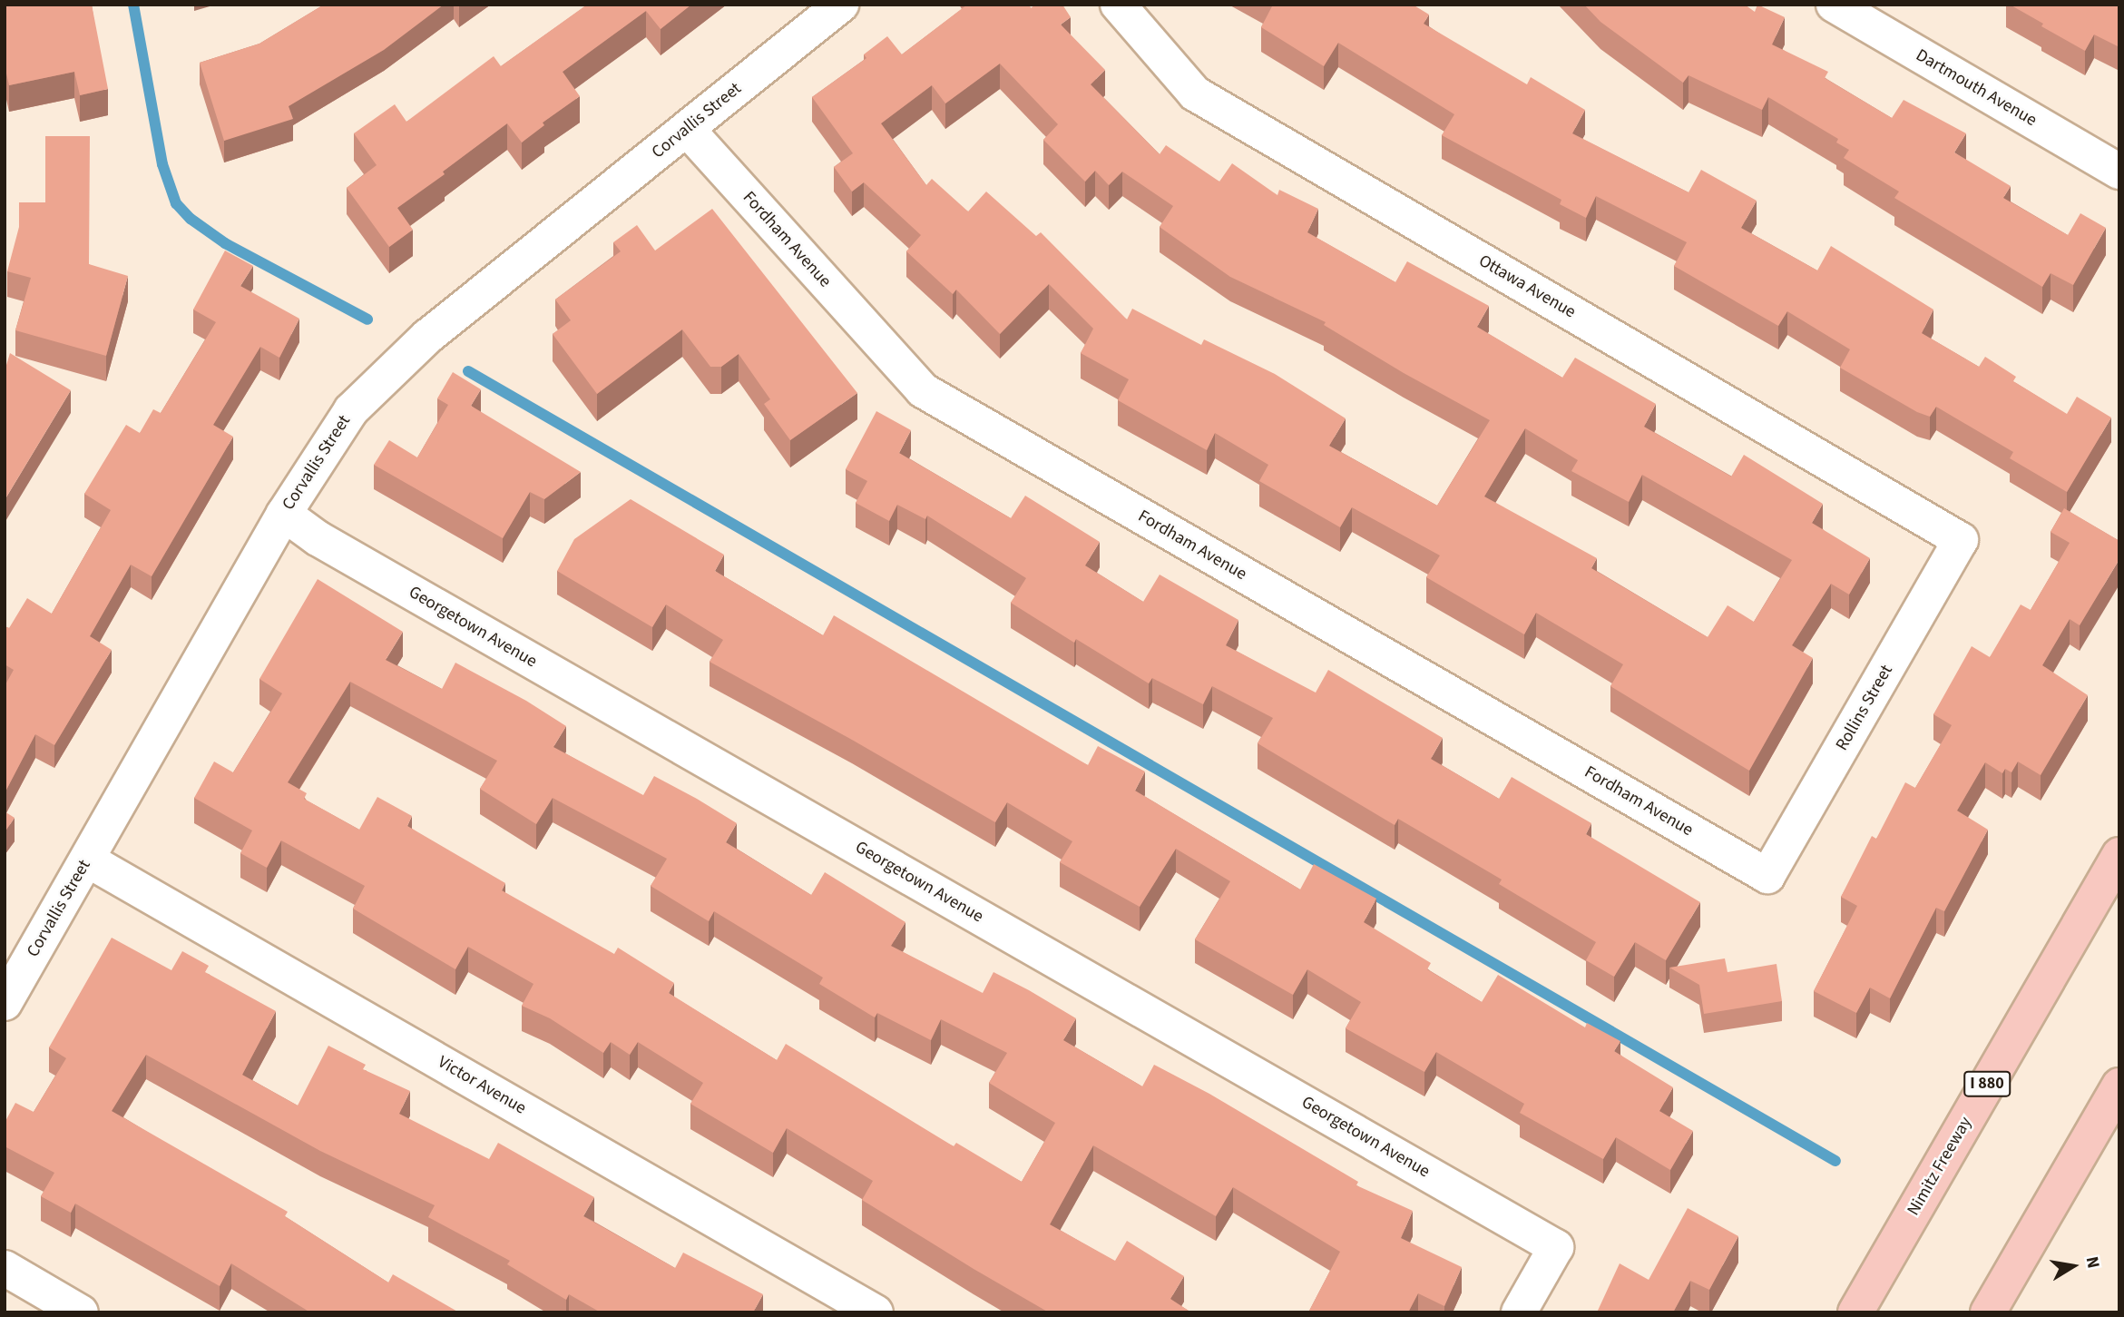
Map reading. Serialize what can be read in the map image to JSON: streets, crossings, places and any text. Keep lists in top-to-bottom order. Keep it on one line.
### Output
{"streets":{"highway":["I 880","Nimitz Freeway"],"street":["Dartmouth Avenue","Corvallis Street","Fordham Avenue","Ottawa Avenue","Georgetown Avenue","Rollins Street","Victor Avenue"]},"crossings":[["Corvallis Street","Fordham Avenue"],["Corvallis Street","Georgetown Avenue"],["Corvallis Street","Victor Avenue"],["Fordham Avenue","Rollins Street"],["Ottawa Avenue","Rollins Street"]],"north":"right"}
